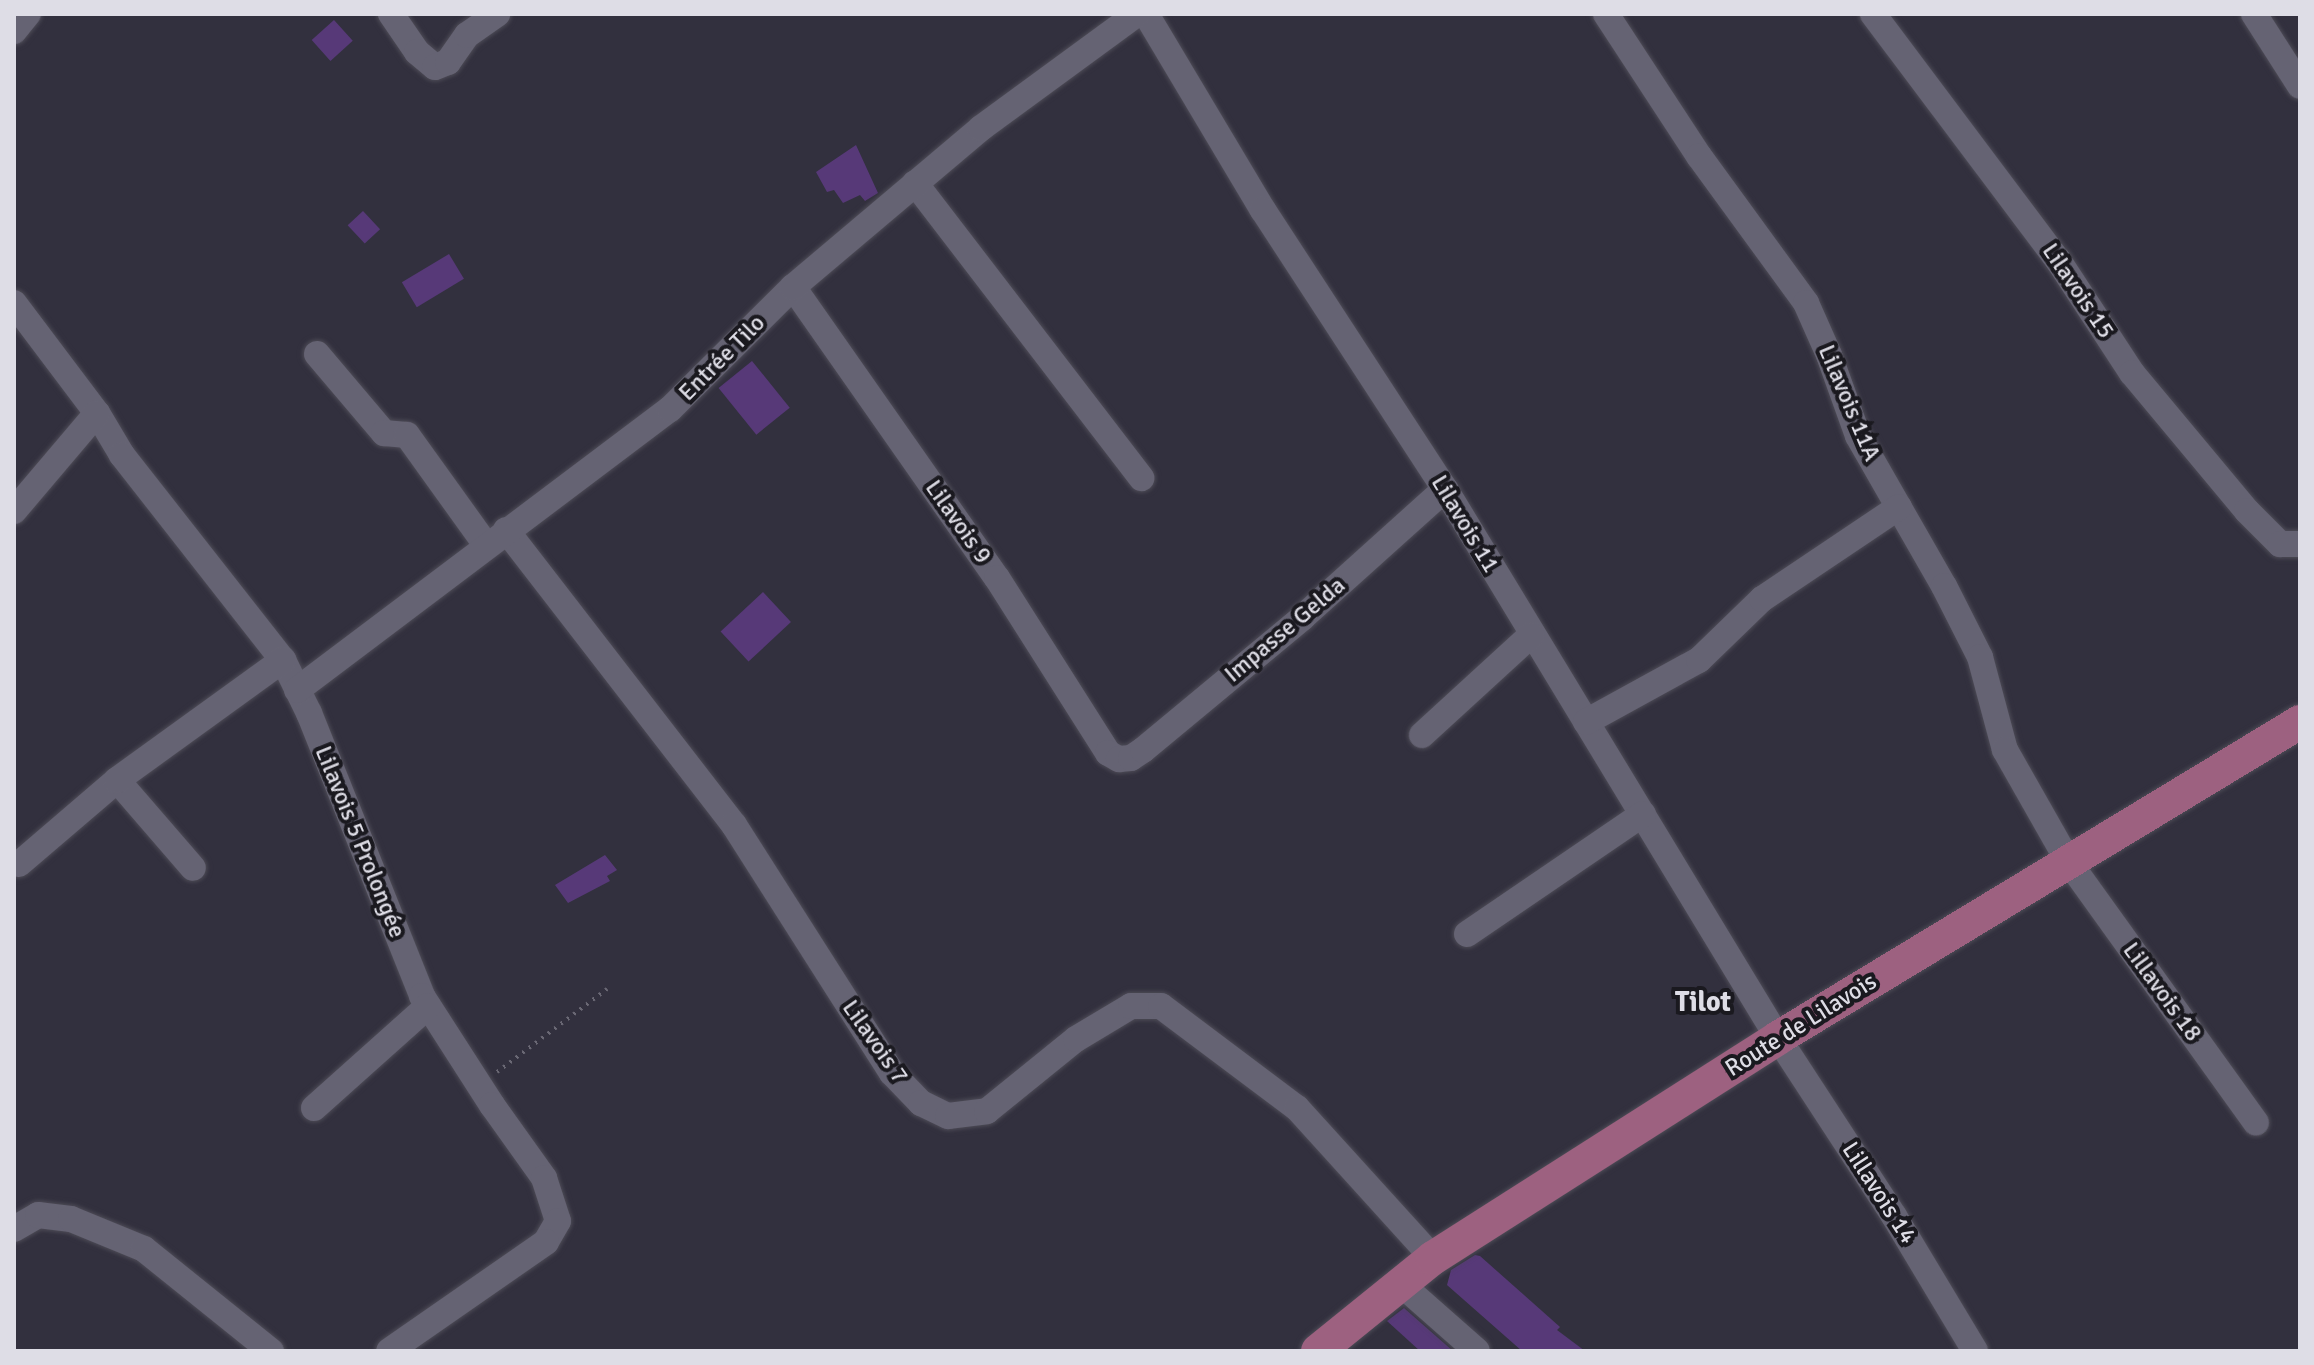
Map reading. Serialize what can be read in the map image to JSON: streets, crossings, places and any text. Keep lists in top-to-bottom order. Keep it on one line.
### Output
{"streets":{"main road":["Route de Lilavois"],"street":["Lilavois 15","Entrée Tilo","Lilavois 11A","Lilavois 9","Lilavois 11","Impasse Gelda","Lilavois 5 Prolongée","Lillavois 18","Lilavois 7","Lillavois 14"]},"crossings":[["Entrée Tilo","Lilavois 9"],["Entrée Tilo","Lilavois 5 Prolongée"],["Entrée Tilo","Lilavois 7"],["Lilavois 11A","Lillavois 18"],["Lilavois 11A","Route de Lilavois"],["Lilavois 9","Impasse Gelda"],["Lilavois 11","Impasse Gelda"],["Lilavois 11","Route de Lilavois"],["Lilavois 11","Lillavois 14"],["Lillavois 18","Route de Lilavois"],["Route de Lilavois","Lilavois 7"],["Route de Lilavois","Lillavois 14"]],"districts":["Tilot"]}
